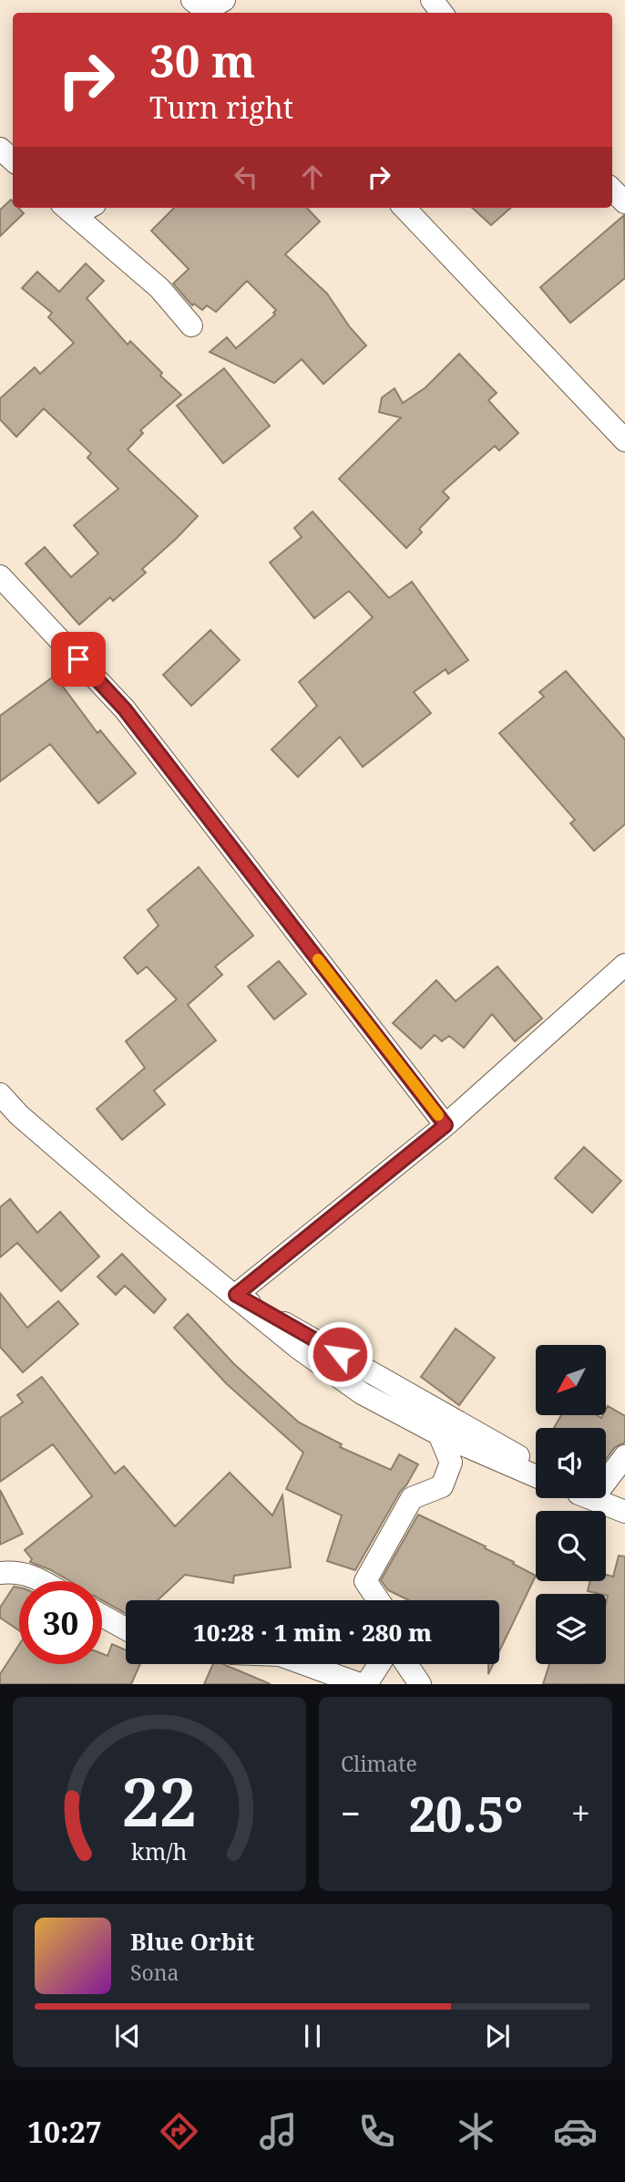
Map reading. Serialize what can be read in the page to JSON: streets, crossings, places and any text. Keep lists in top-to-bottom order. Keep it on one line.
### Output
{"north":"bottom left","page":{"turn":["30 m","Turn right"],"limit":"30","trip":"10:28 · 1 min · 280 m","tile":"Climate","heat":["−","20.5°","+"],"song":["Blue Orbit","Sona"],"tabs":"10:27","gauge":["22","km/h"]}}
